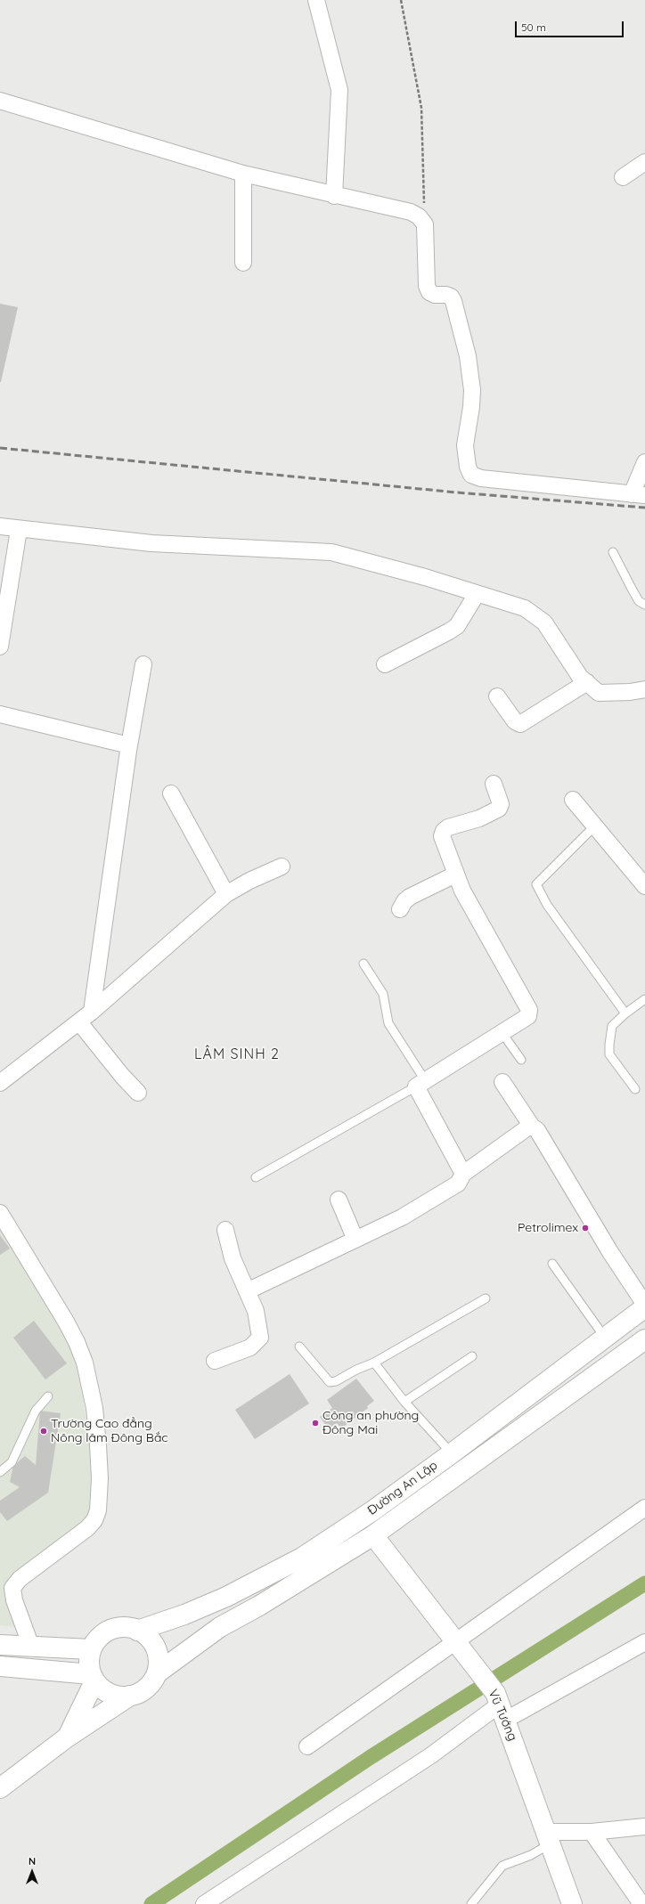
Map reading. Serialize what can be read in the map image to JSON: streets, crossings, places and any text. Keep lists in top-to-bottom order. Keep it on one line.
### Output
{"streets":{"main road":["Đường An Lập","Vũ Tướng"]},"crossings":[["Đường An Lập","Vũ Tướng"]],"districts":["LÂM SINH 2"],"places":["Petrolimex","Công an phường Đông Mai","Trường Cao đẳng Nông lâm Đông Bắc"],"scale_bar":"50 m","north":"top"}
